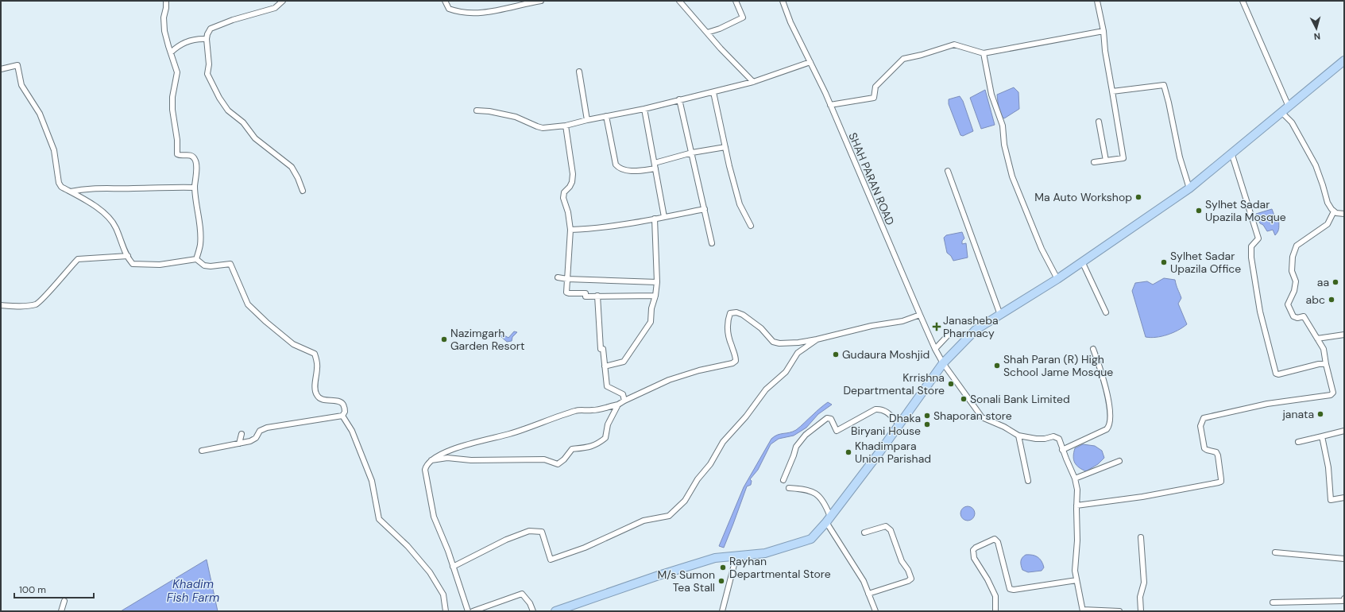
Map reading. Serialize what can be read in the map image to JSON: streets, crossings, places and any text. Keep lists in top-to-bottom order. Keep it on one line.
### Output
{"streets":{"street":["SHAH PARAN ROAD"]},"water":["Khadim Fish Farm"],"places":{"other":["Ma Auto Workshop","Sylhet Sadar Upazila Mosque","Sylhet Sadar Upazila Office","aa","abc","Nazimgarh Garden Resort","Gudaura Moshjid","Shah Paran (R) High School Jame Mosque","Krrishna Departmental Store","Sonali Bank Limited","janata","Shaporan store","Dhaka Biryani House","Khadimpara Union Parishad","Rayhan Departmental Store","M/s Sumon Tea Stall"],"health":["Janasheba Pharmacy"]},"scale_bar":"100 m","north":"bottom"}
